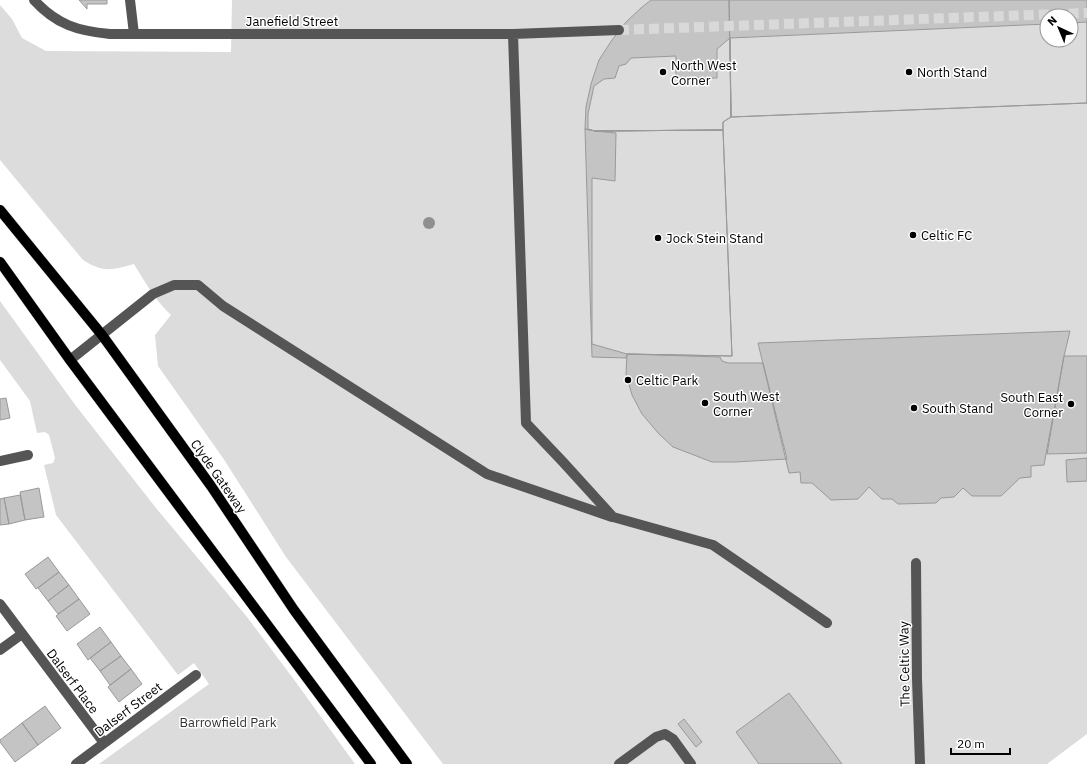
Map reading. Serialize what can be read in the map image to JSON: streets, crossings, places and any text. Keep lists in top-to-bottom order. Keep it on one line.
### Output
{"streets":{"main road":["Clyde Gateway"],"street":["Janefield Street","The Celtic Way","Dalserf Place","Dalserf Street"]},"crossings":[["Dalserf Place","Dalserf Street"]],"parks":["Barrowfield Park"],"places":["North West Corner","North Stand","Celtic FC","Jock Stein Stand","Celtic Park","South West Corner","South East Corner","South Stand"],"scale_bar":"20 m","north":"top left"}
